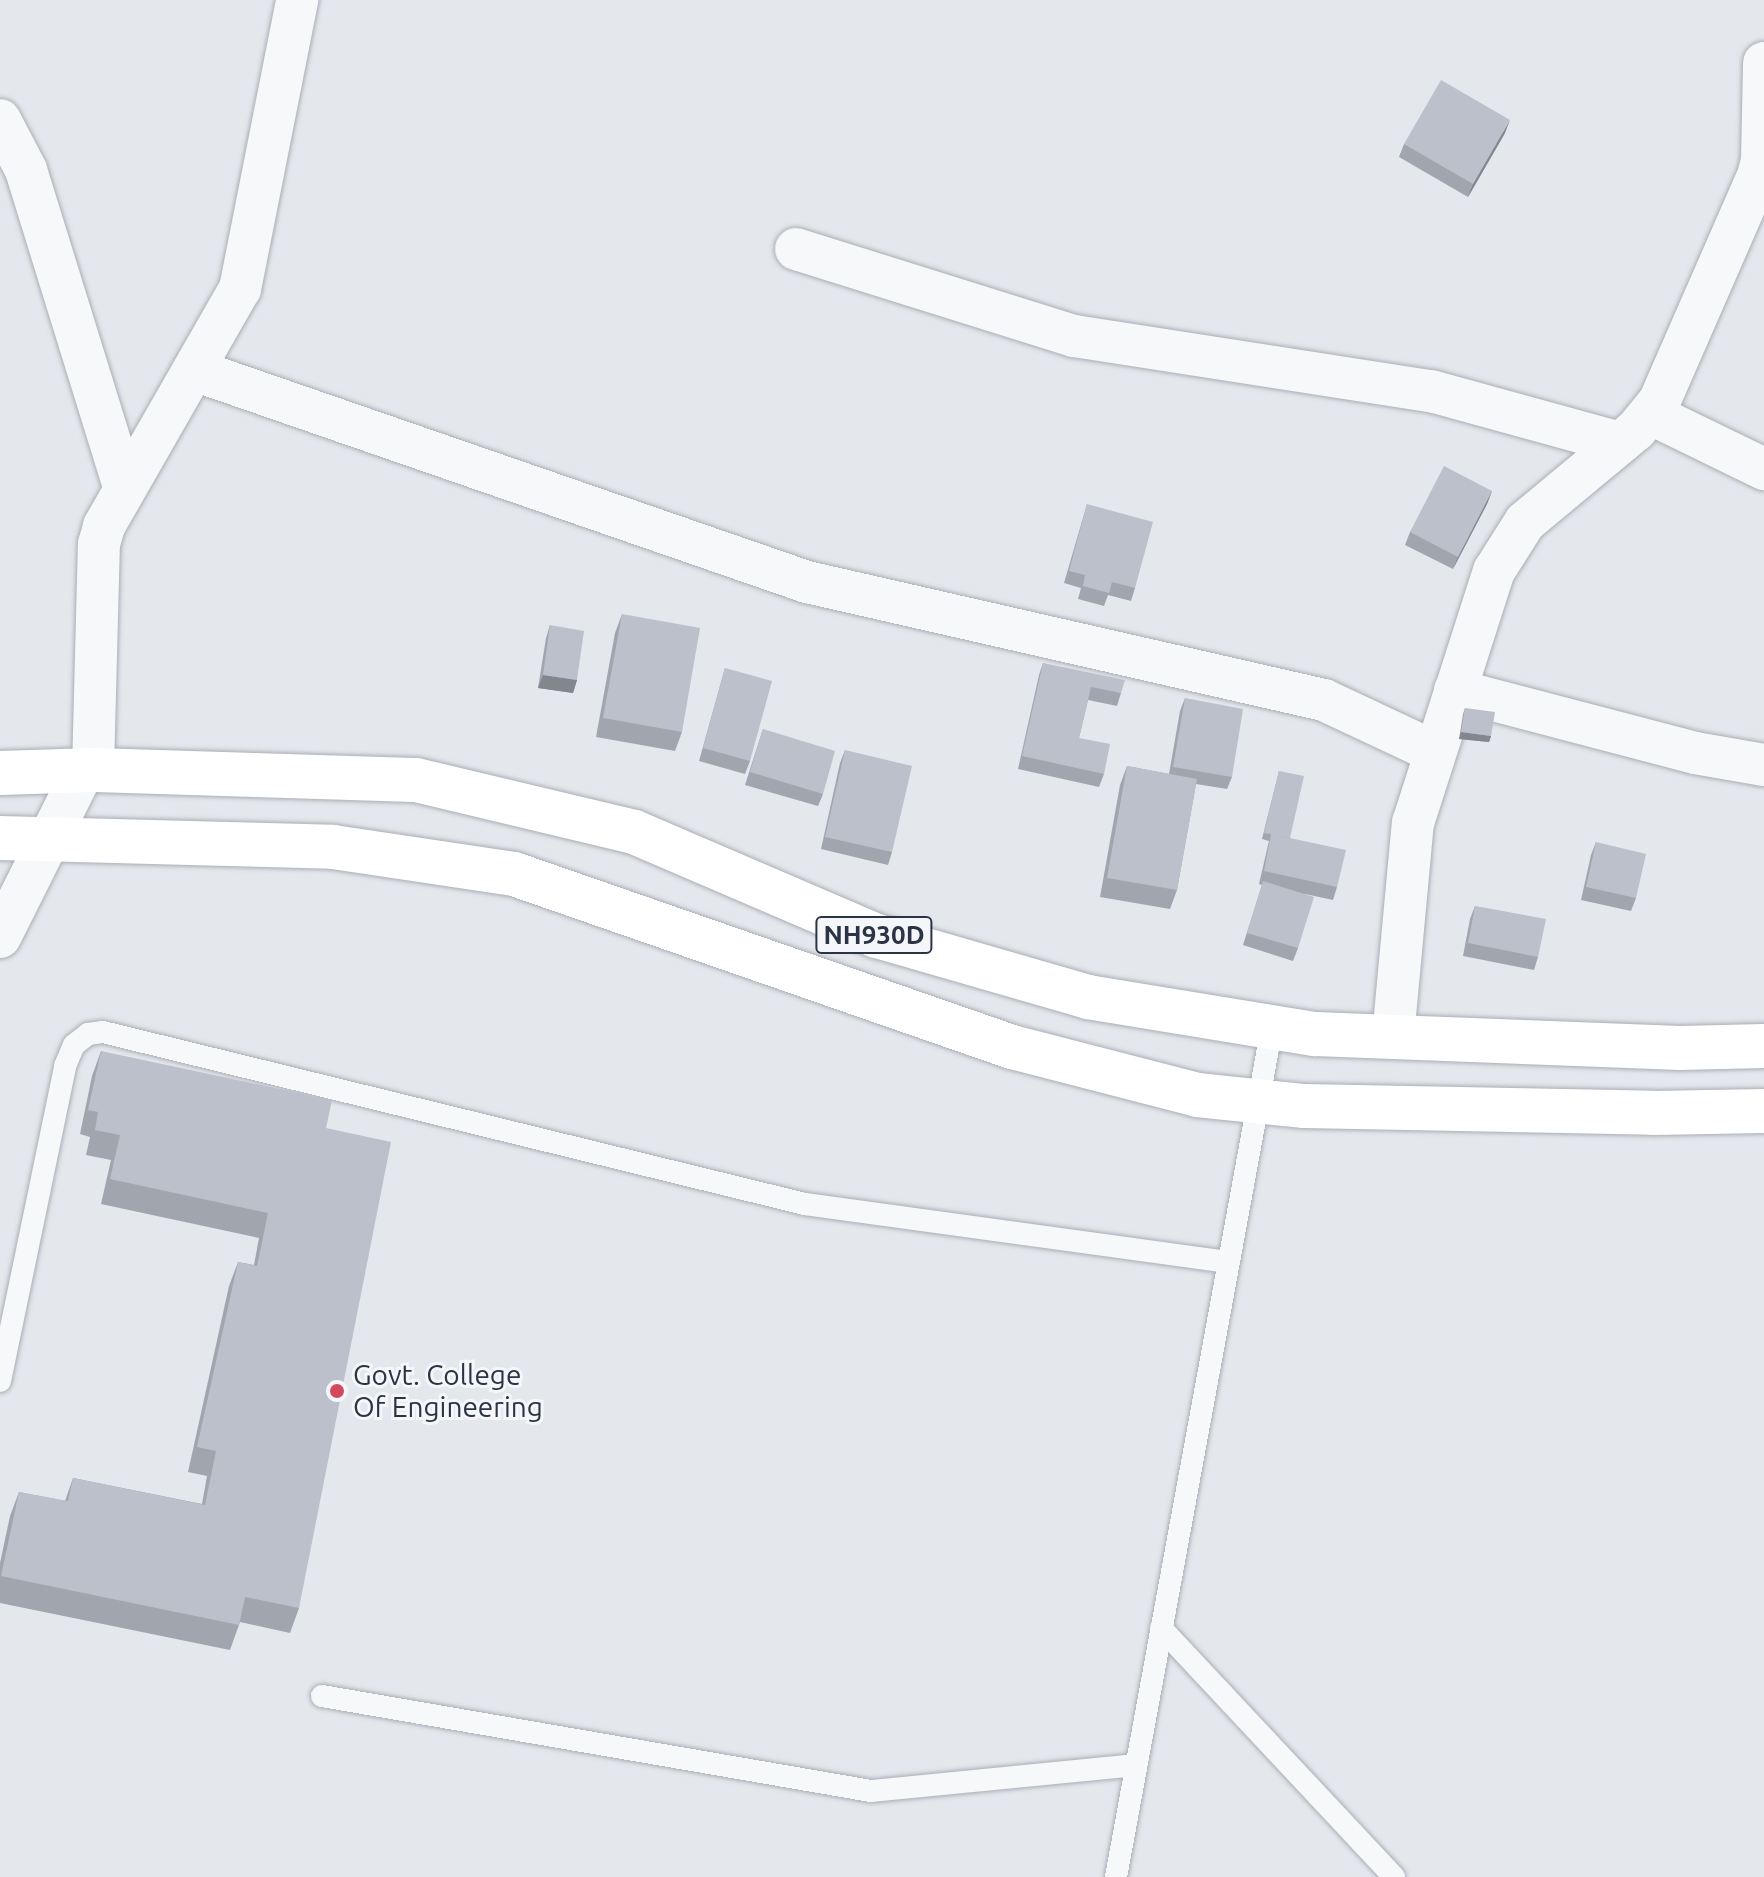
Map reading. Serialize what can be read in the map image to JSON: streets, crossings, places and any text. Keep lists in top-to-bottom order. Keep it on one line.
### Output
{"streets":{"highway":["NH930D"]},"places":["Govt. College Of Engineering"]}
